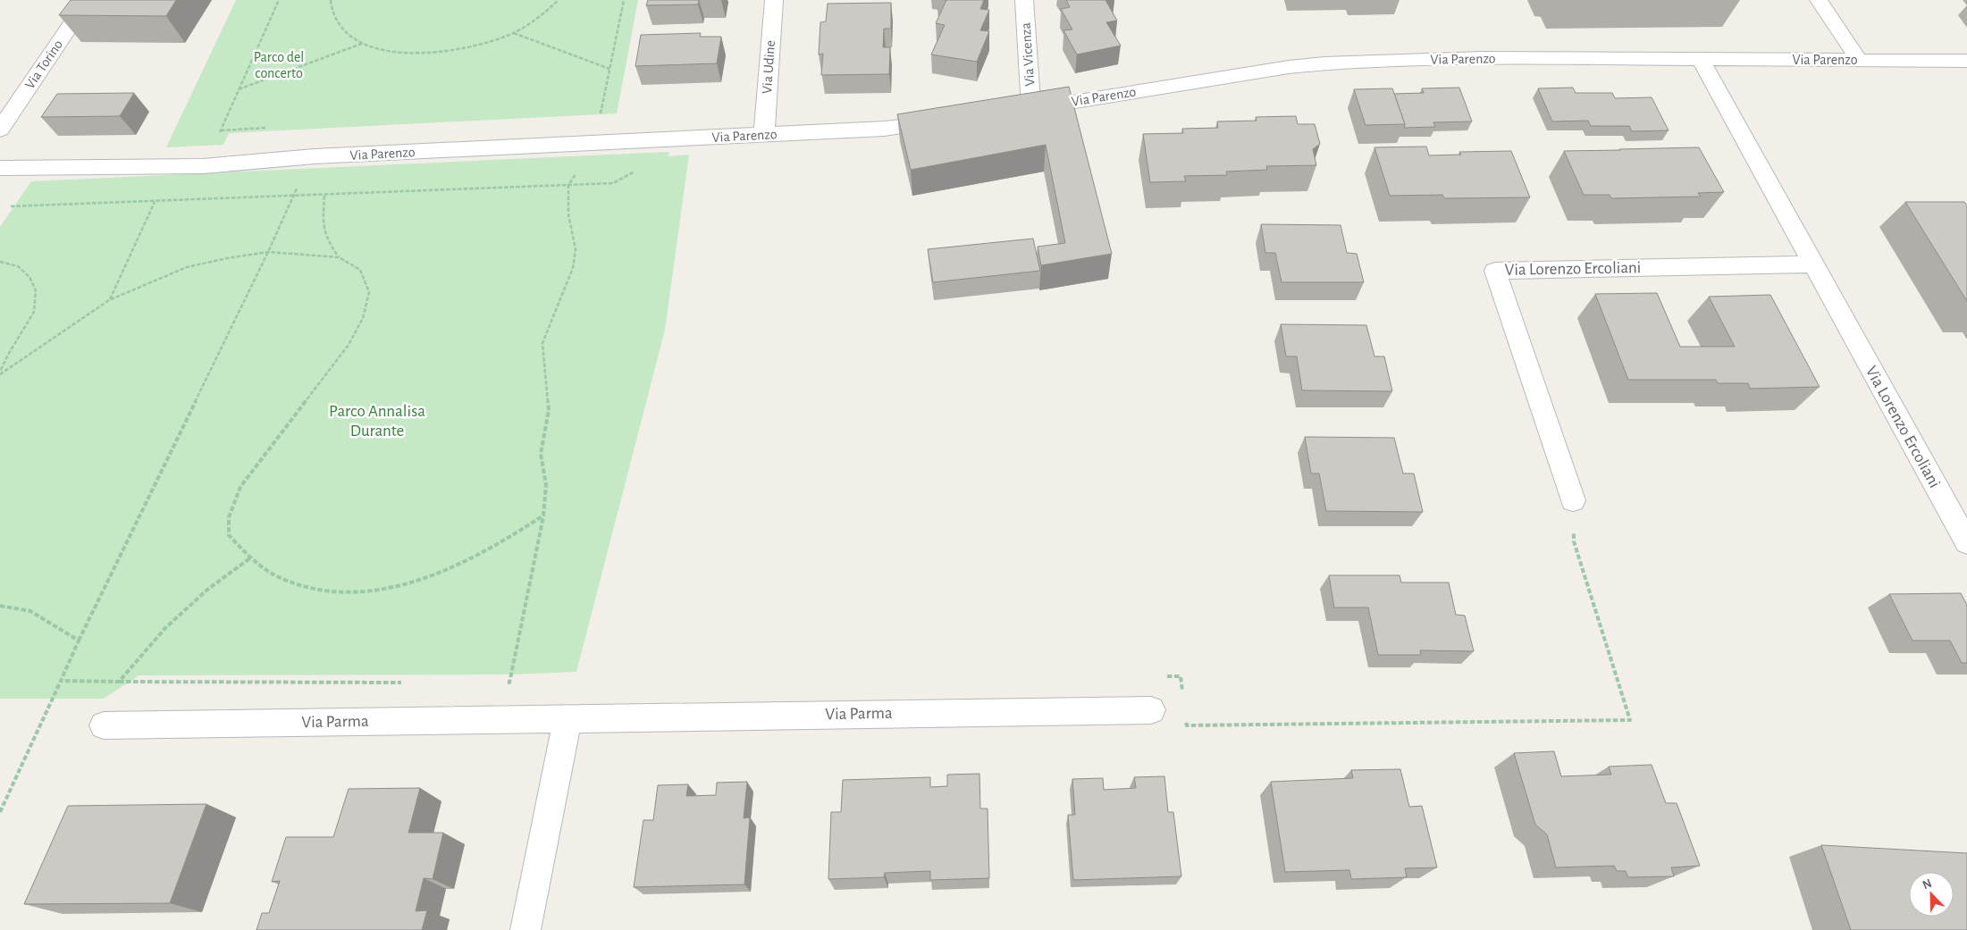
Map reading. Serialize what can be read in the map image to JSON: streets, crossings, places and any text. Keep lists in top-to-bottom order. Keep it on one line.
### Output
{"streets":{"street":["Via Vicenza","Via Parenzo","Via Torino","Via Udine","Via Lorenzo Ercoliani","Via Parma"]},"crossings":[["Via Vicenza","Via Parenzo"],["Via Parenzo","Via Udine"],["Via Parenzo","Via Lorenzo Ercoliani"]],"parks":["Parco del concerto","Parco Annalisa Durante"],"north":"top left"}
